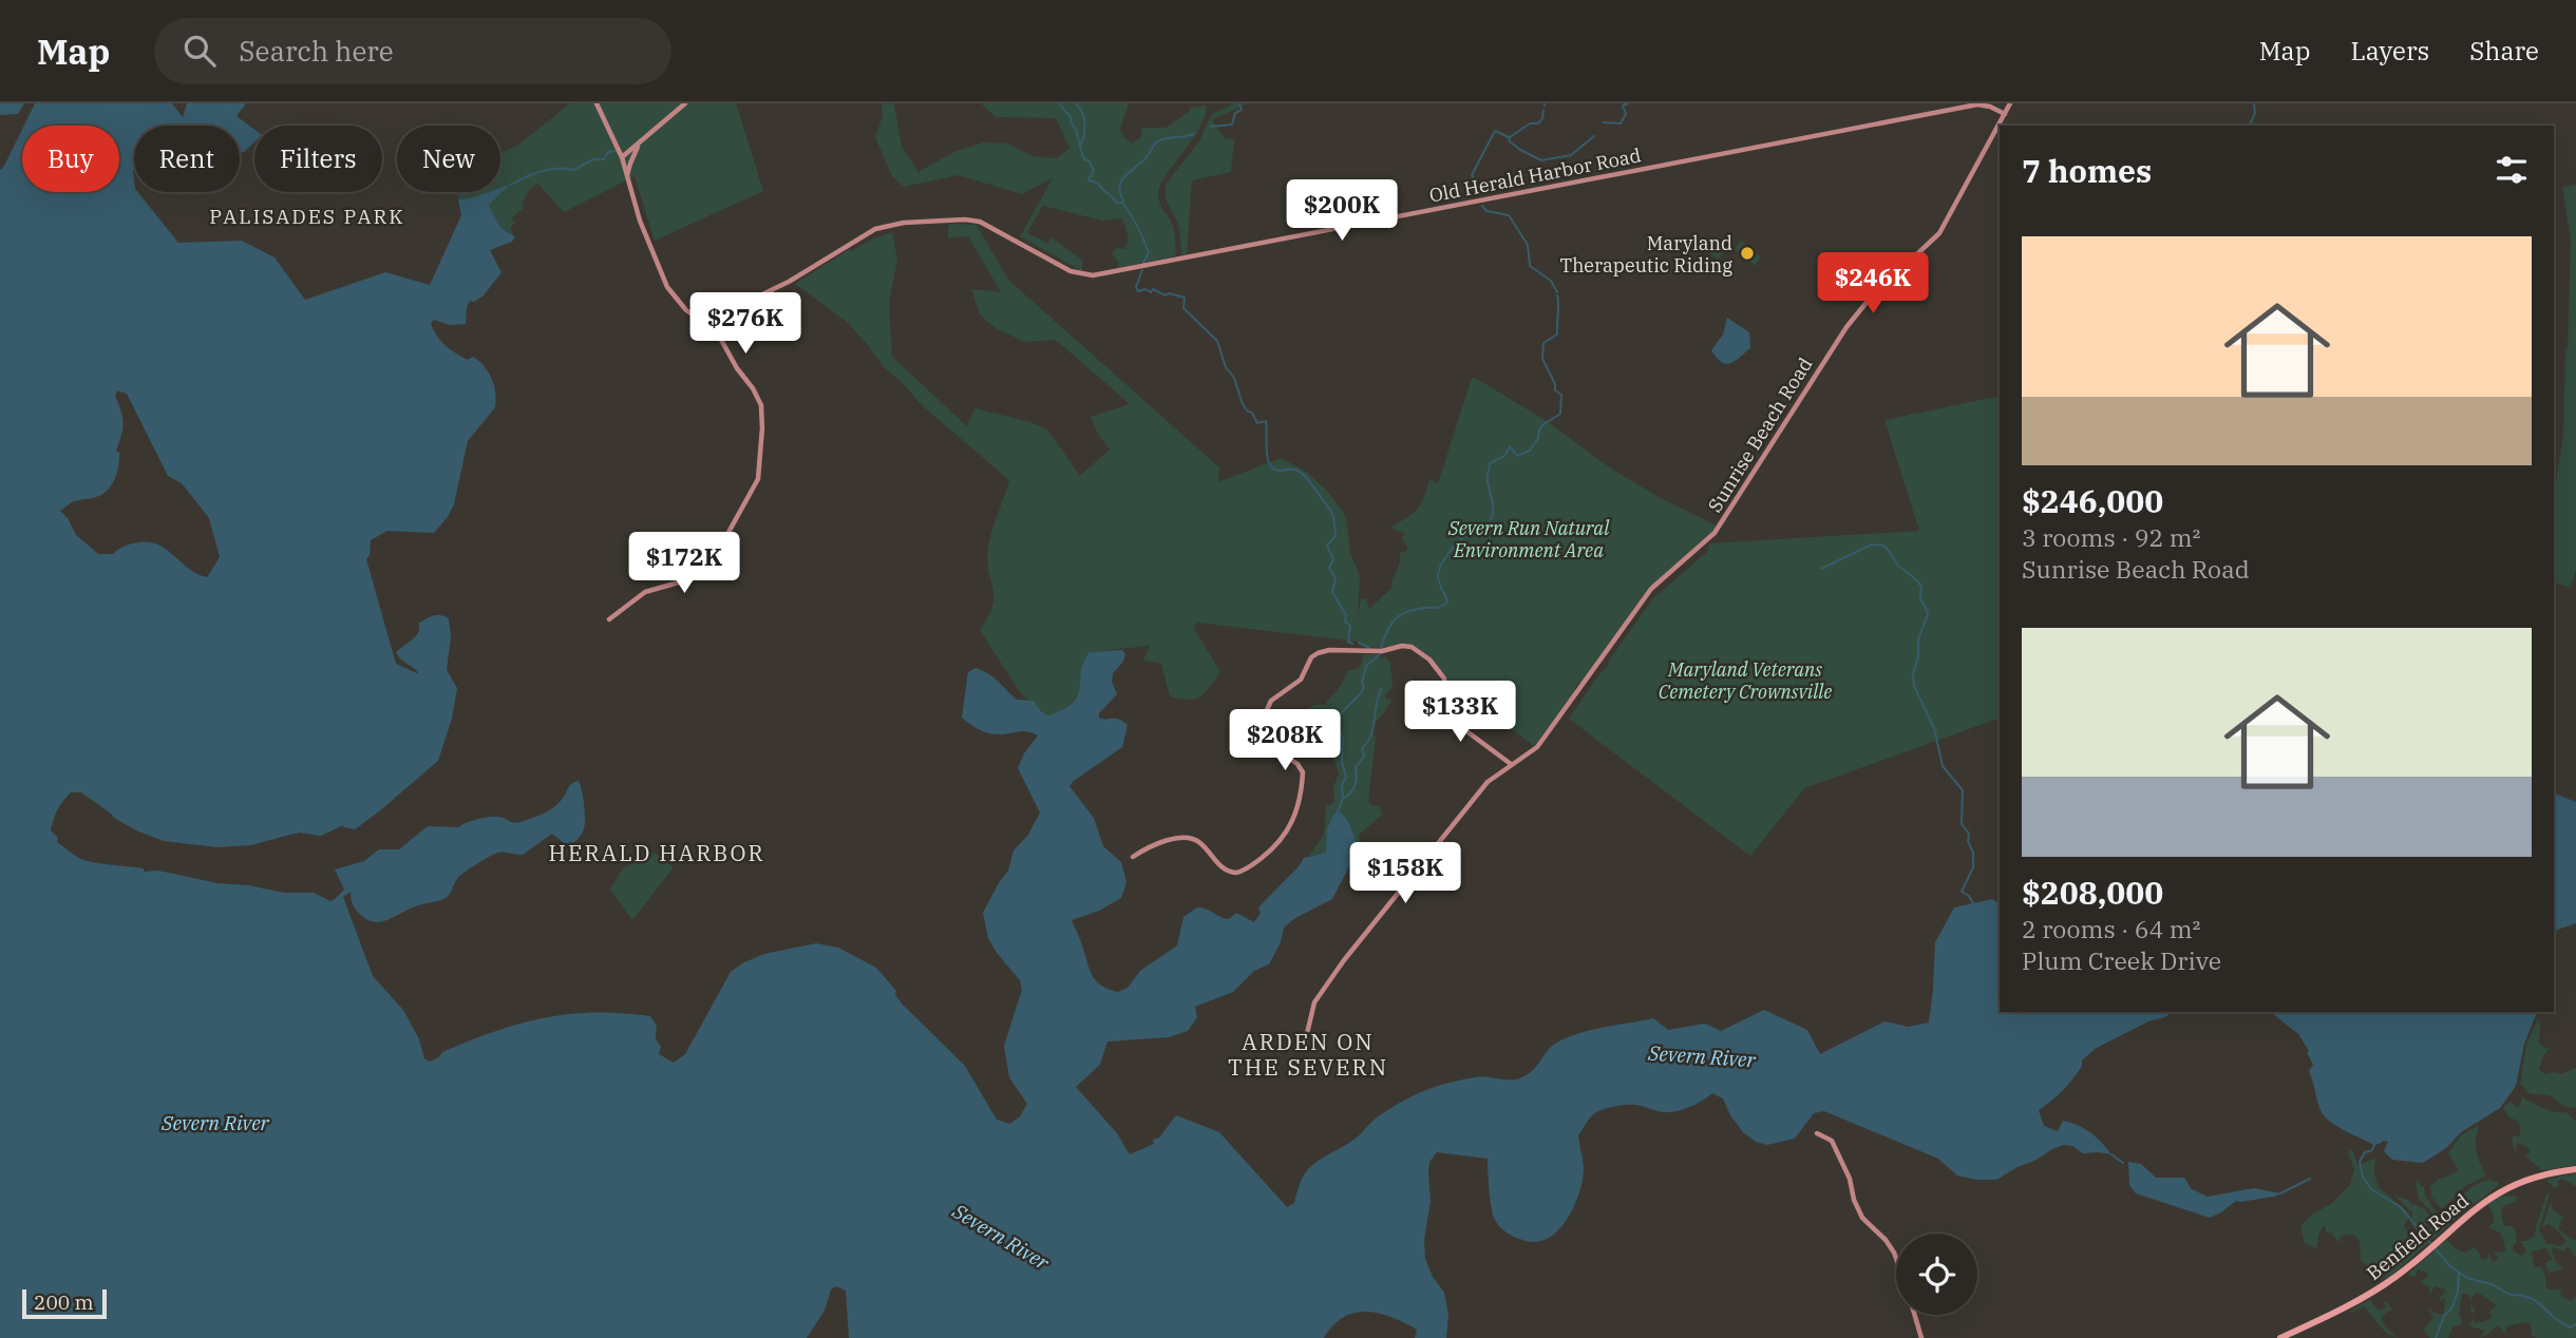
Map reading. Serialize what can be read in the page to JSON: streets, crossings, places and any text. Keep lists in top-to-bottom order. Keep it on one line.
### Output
{"streets":{"main road":["Benfield Road"],"street":["Old Herald Harbor Road","Sunrise Beach Road"]},"crossings":[["Old Herald Harbor Road","Sunrise Beach Road"]],"districts":["PALISADES PARK","HERALD HARBOR","ARDEN ON THE SEVERN"],"water":["Severn River"],"parks":["Severn Run Natural Environment Area","Maryland Veterans Cemetery Crownsville"],"places":["Maryland Therapeutic Riding"],"scale_bar":"200 m","page":{"header":"Map","search":"Search here","nav":["Map","Layers","Share"],"chip":["Buy","Rent","Filters","New"],"heading":"7 homes","price":["$200K","$246K","$276K","$172K","$133K","$208K","$158K"],"list":[{"name":"$246,000","note":"3 rooms · 92 m² · Sunrise Beach Road"},{"name":"$208,000","note":"2 rooms · 64 m² · Plum Creek Drive"}],"scale":"200 m"}}
